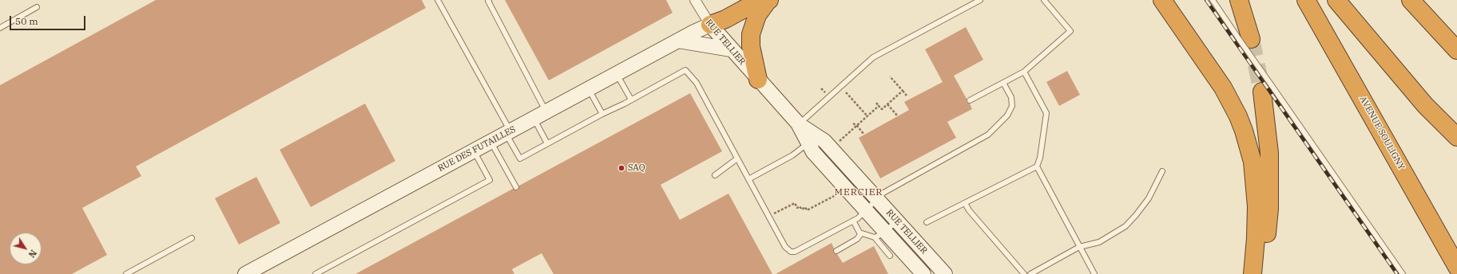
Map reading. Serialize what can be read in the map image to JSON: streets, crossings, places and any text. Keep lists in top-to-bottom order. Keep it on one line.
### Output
{"streets":{"highway":["AVENUE SOULIGNY"],"street":["RUE TELLIER","RUE DES FUTAILLES"]},"crossings":[["RUE TELLIER","RUE DES FUTAILLES"]],"districts":["MERCIER"],"places":["SAQ"],"scale_bar":"50 m","north":"bottom right"}
